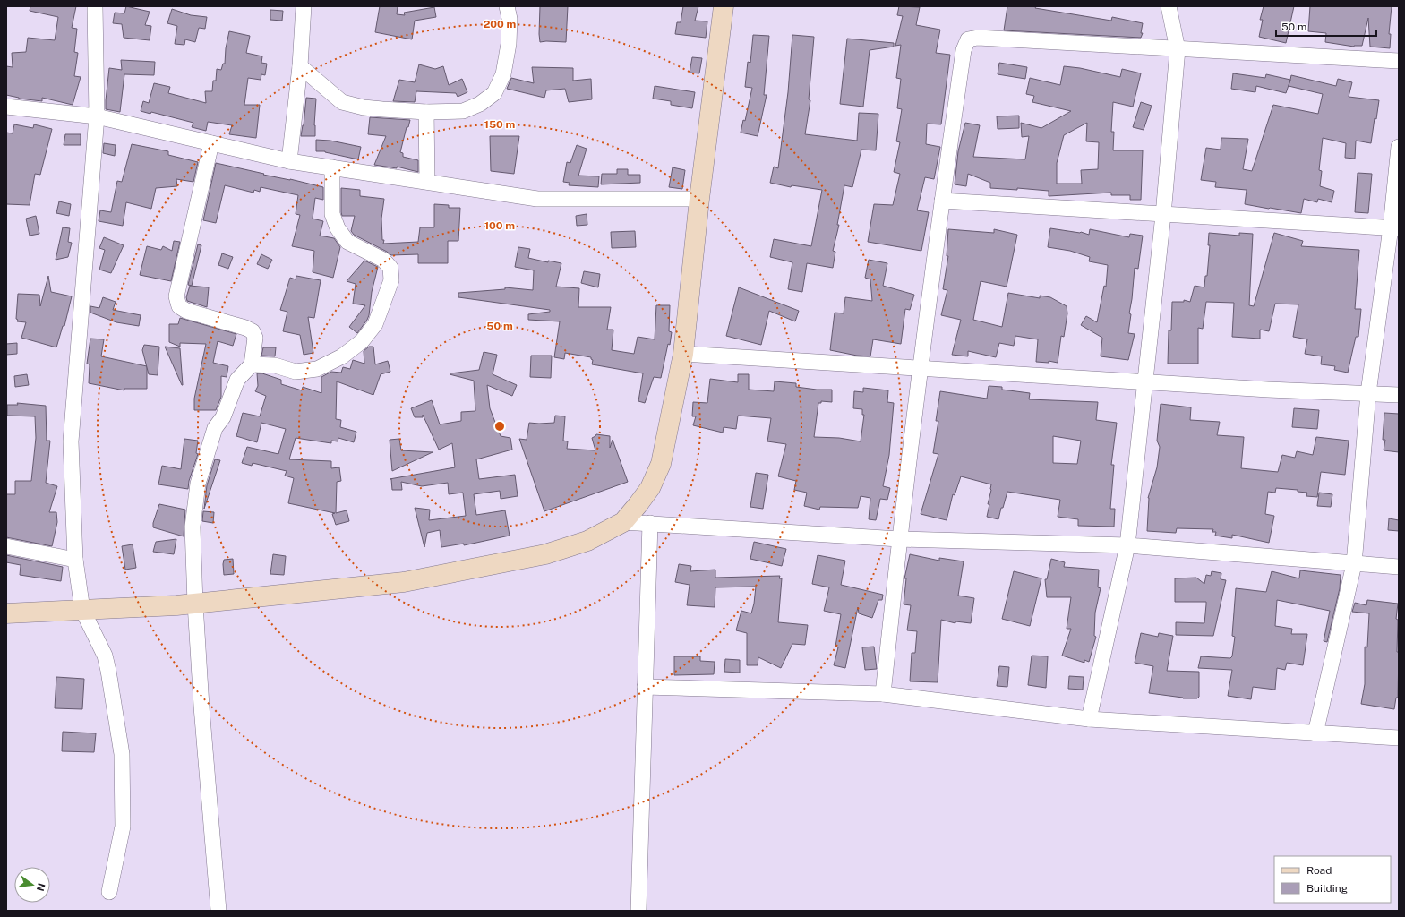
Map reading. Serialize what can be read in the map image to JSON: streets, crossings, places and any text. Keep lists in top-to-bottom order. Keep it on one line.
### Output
{"legend":["Road","Building"],"scale_bar":"50 m","north":"right","rings":["200 m","150 m","100 m","50 m"]}
